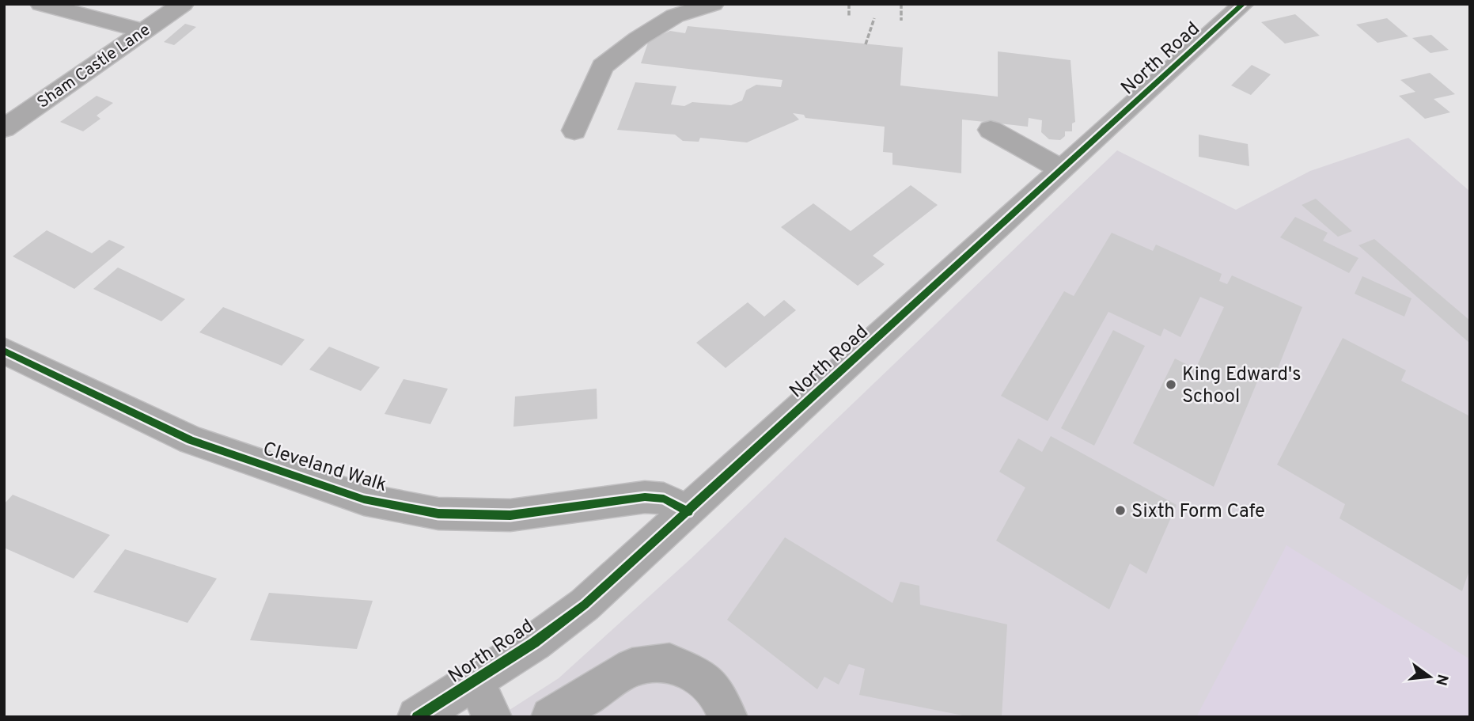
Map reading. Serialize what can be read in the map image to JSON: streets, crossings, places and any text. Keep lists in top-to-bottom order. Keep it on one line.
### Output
{"streets":{"street":["North Road","Sham Castle Lane","Cleveland Walk"]},"crossings":[["North Road","Cleveland Walk"]],"places":["King Edward's School","Sixth Form Cafe"],"north":"right"}
